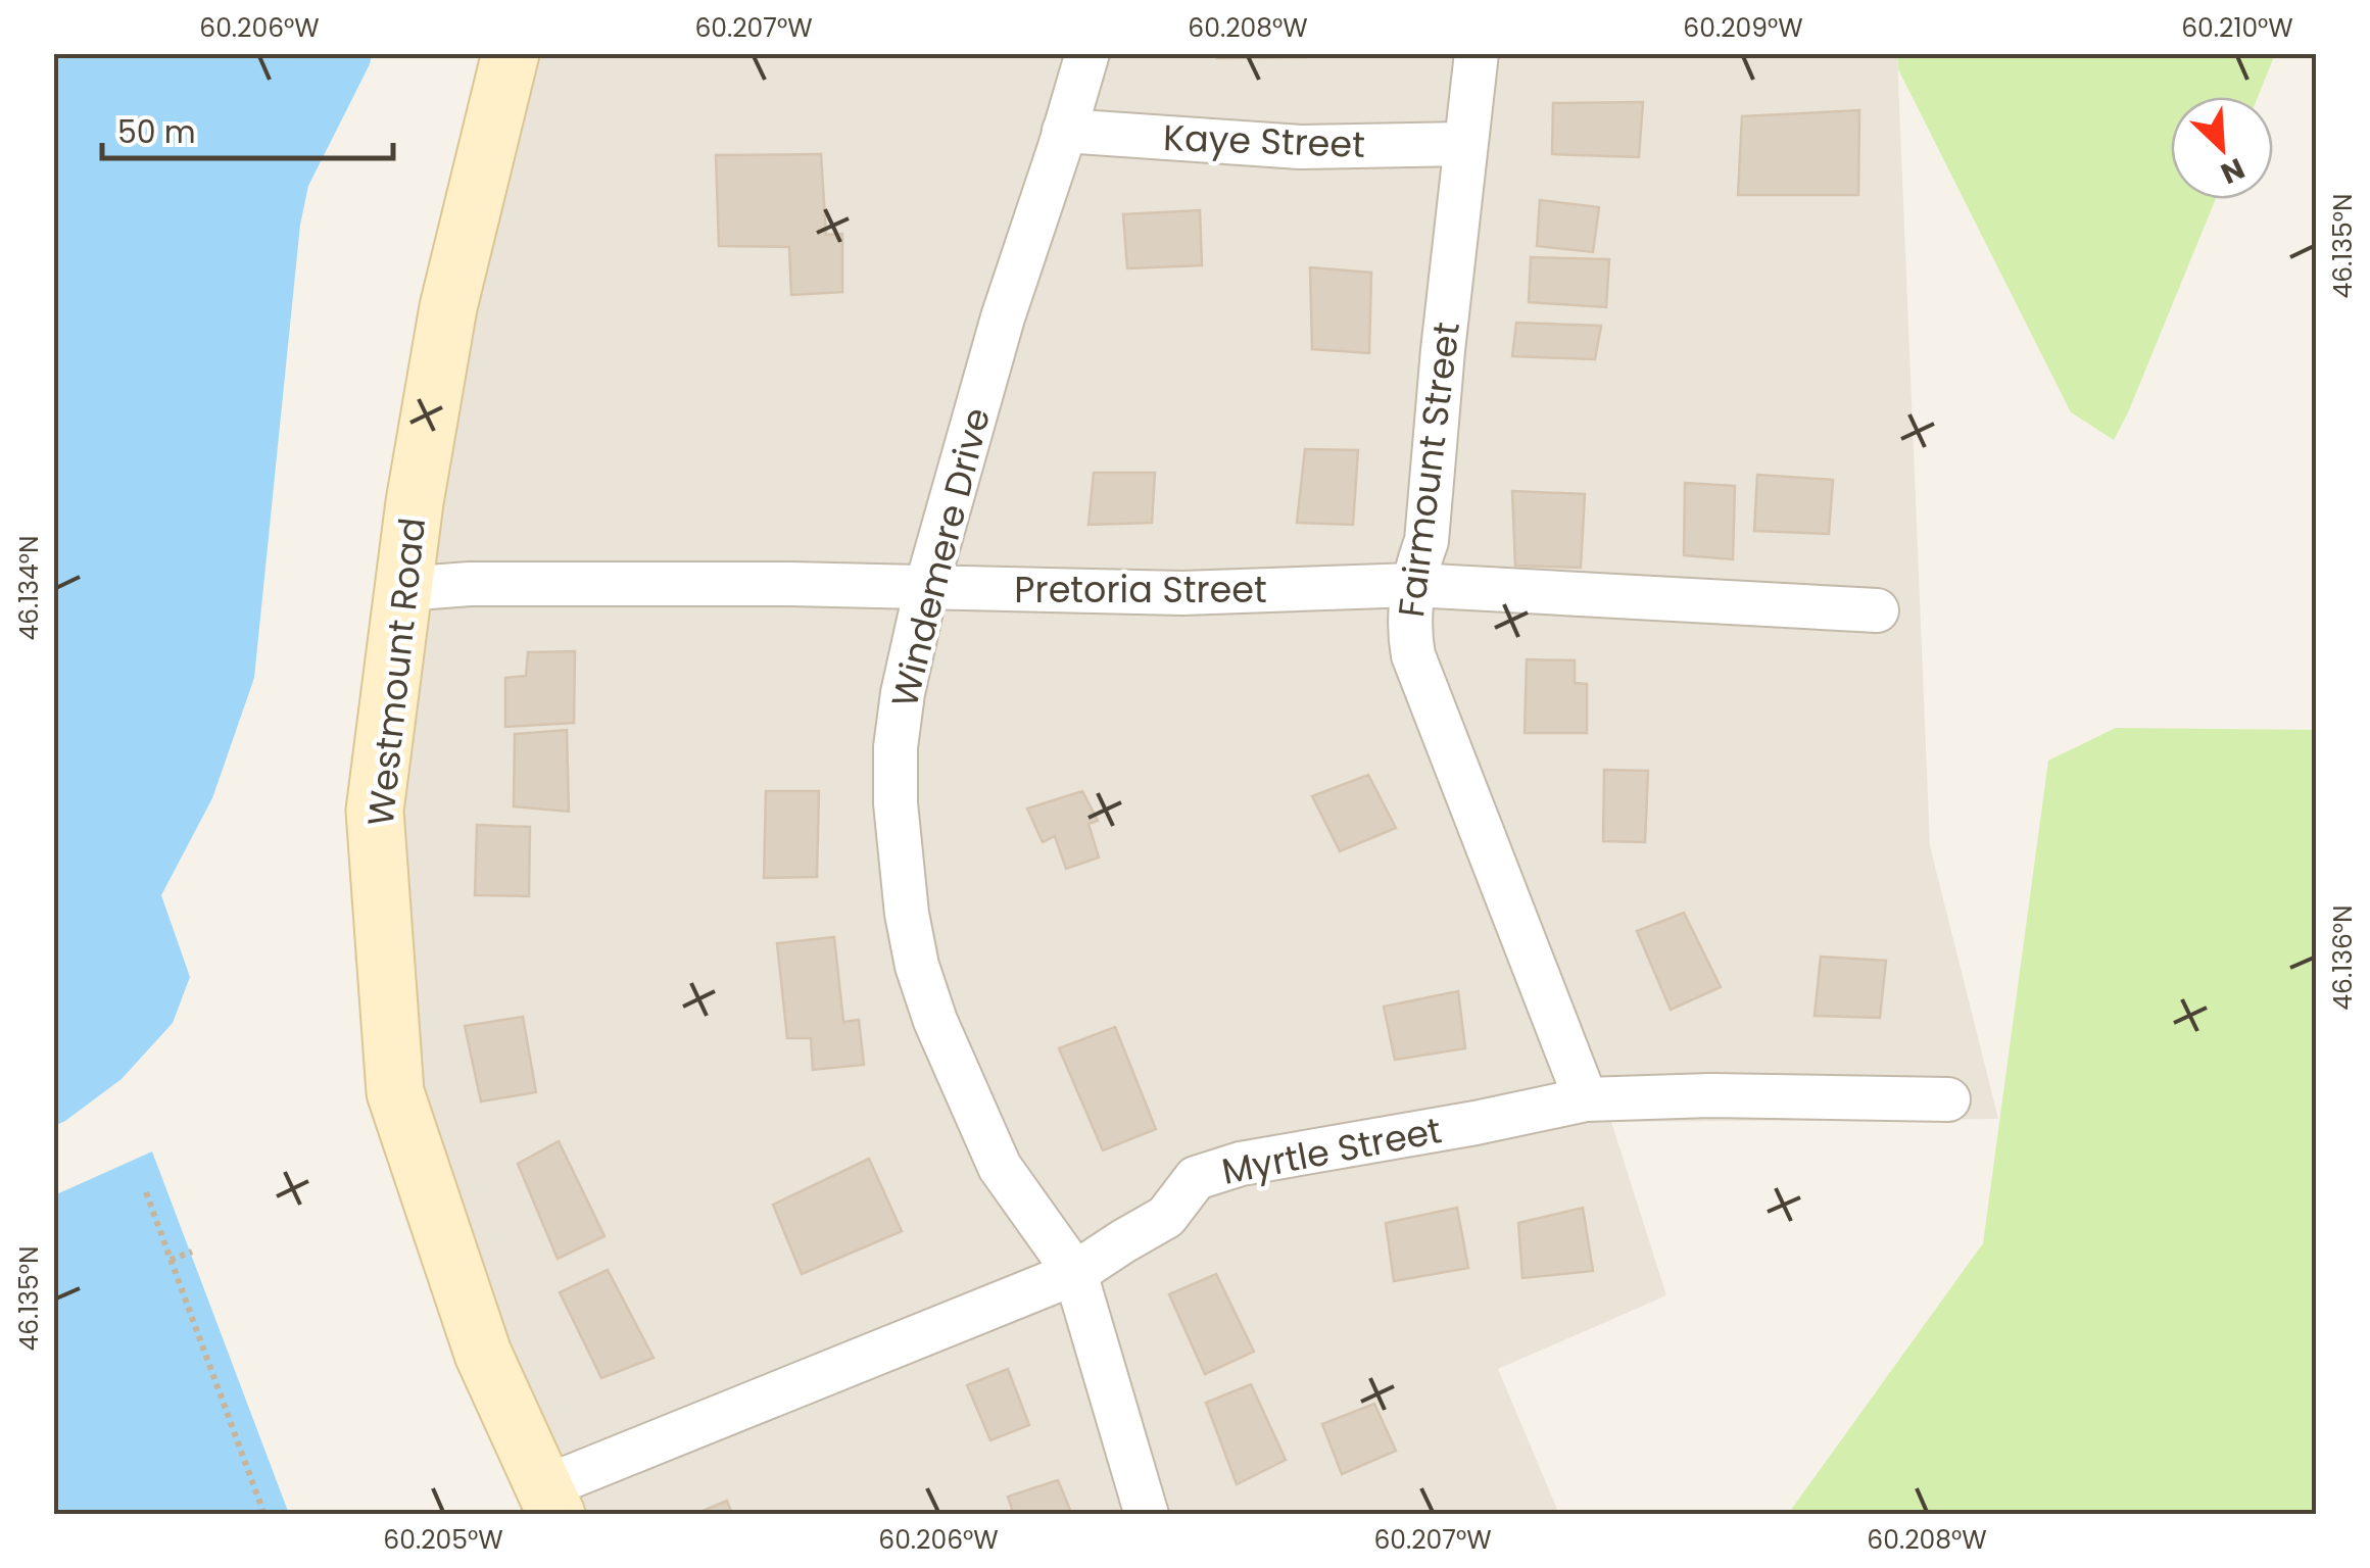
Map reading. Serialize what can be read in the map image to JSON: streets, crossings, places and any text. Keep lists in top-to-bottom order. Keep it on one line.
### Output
{"streets":{"main road":["Westmount Road"],"street":["Kaye Street","Fairmount Street","Windemere Drive","Pretoria Street","Myrtle Street"]},"crossings":[["Kaye Street","Fairmount Street"],["Kaye Street","Windemere Drive"],["Fairmount Street","Pretoria Street"],["Fairmount Street","Myrtle Street"],["Windemere Drive","Pretoria Street"],["Windemere Drive","Myrtle Street"],["Pretoria Street","Westmount Road"],["Westmount Road","Myrtle Street"]],"scale_bar":"50 m","north":"bottom right","coordinates":["60.206°W","60.207°W","60.208°W","60.209°W","60.210°W","46.135°N","46.134°N","46.136°N","60.205°W"]}
